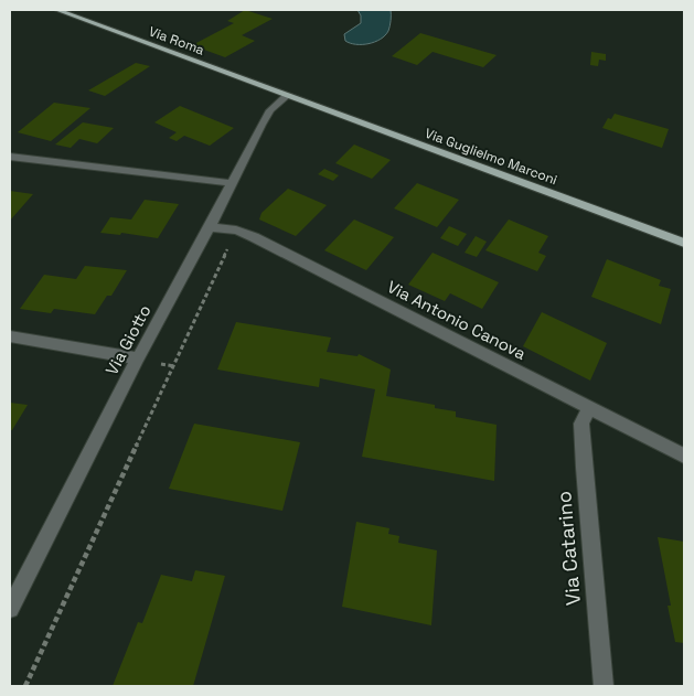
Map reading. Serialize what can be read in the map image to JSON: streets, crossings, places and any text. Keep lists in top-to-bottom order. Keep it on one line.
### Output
{"streets":{"main road":["Via Roma","Via Guglielmo Marconi"],"street":["Via Antonio Canova","Via Giotto","Via Catarino"]},"crossings":[["Via Roma","Via Guglielmo Marconi"],["Via Roma","Via Giotto"],["Via Guglielmo Marconi","Via Giotto"],["Via Antonio Canova","Via Giotto"],["Via Antonio Canova","Via Catarino"]]}
